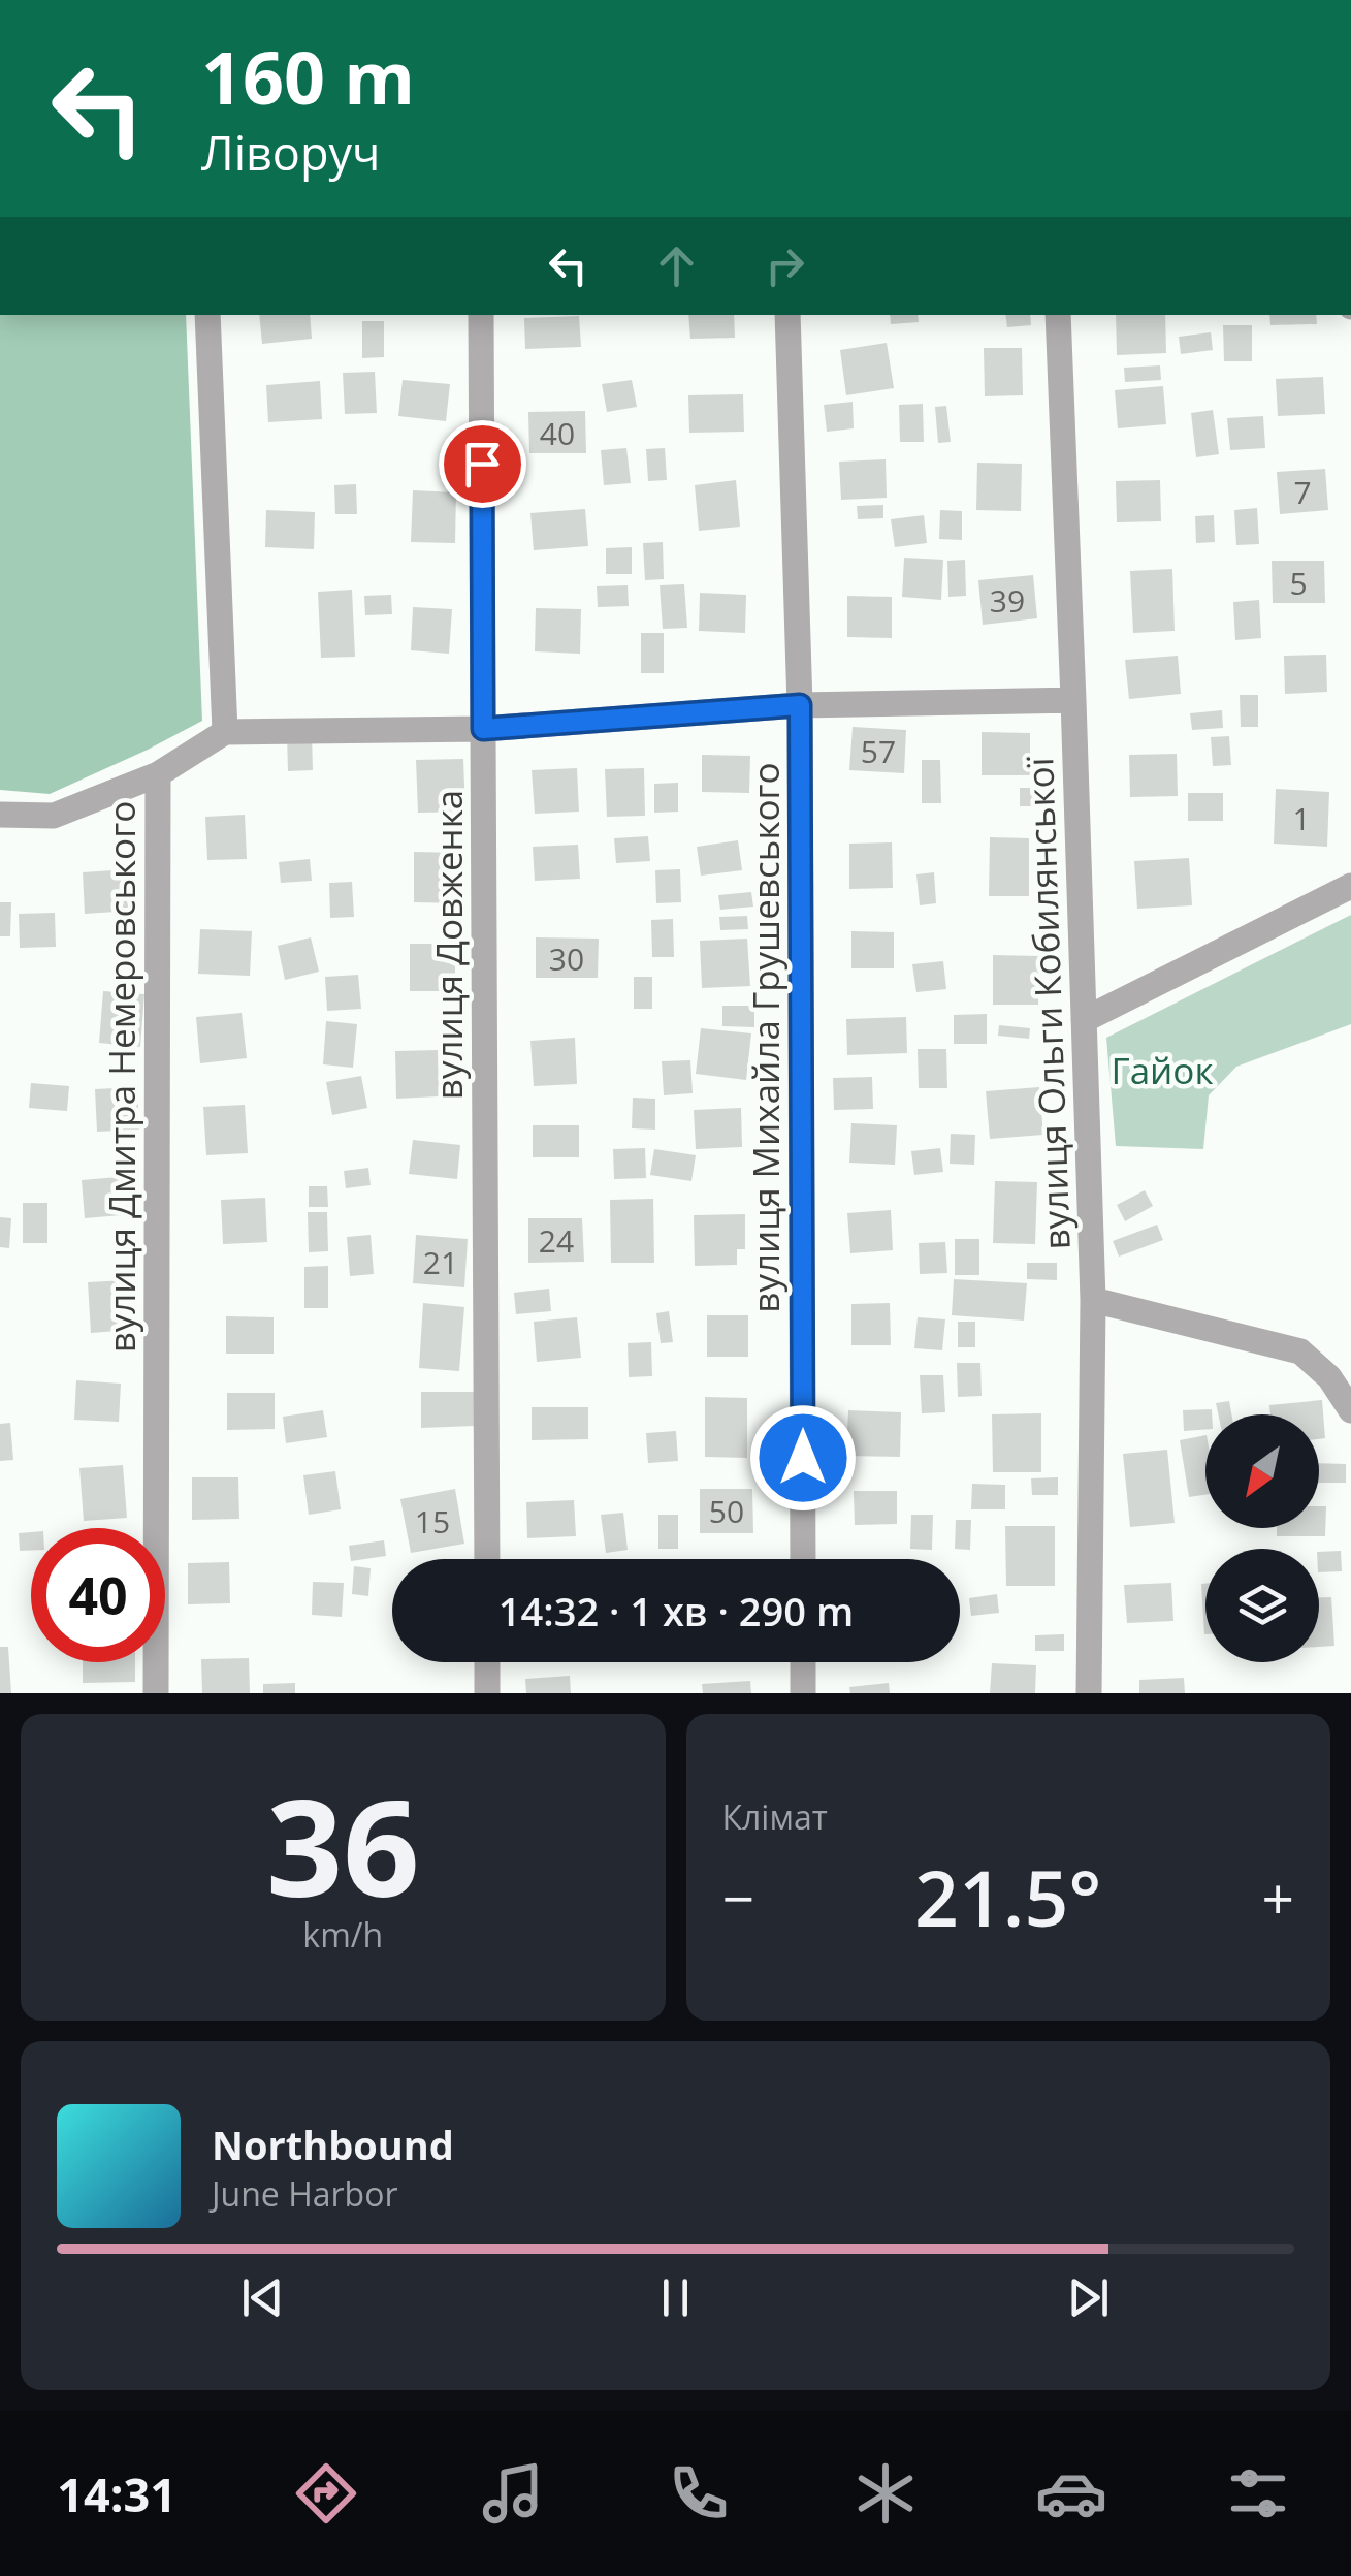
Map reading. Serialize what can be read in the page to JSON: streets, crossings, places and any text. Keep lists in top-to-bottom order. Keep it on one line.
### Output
{"streets":{"street":["вулиця Довженка","вулиця Ольги Кобилянської","вулиця Михайла Грушевського","вулиця Дмитра Немеровського"]},"parks":["Гайок"],"house_numbers":["40","7","5","39","57","1","30","24","21","50","15"],"north":"bottom left","page":{"turn":["160 m","Ліворуч"],"limit":"40","trip":"14:32 · 1 хв · 290 m","tile":[["36","km/h"],"Клімат"],"heat":["−","21.5°","+"],"song":["Northbound","June Harbor"],"tabs":"14:31"}}
